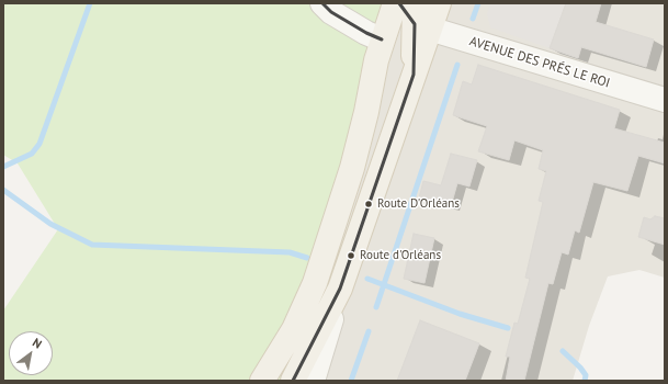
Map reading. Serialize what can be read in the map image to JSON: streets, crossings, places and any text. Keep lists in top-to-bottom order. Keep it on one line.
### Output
{"streets":{"main road":["AVENUE DES PRÉS LE ROI"]},"places":["Route D'Orléans","Route d'Orléans"],"north":"top right"}
